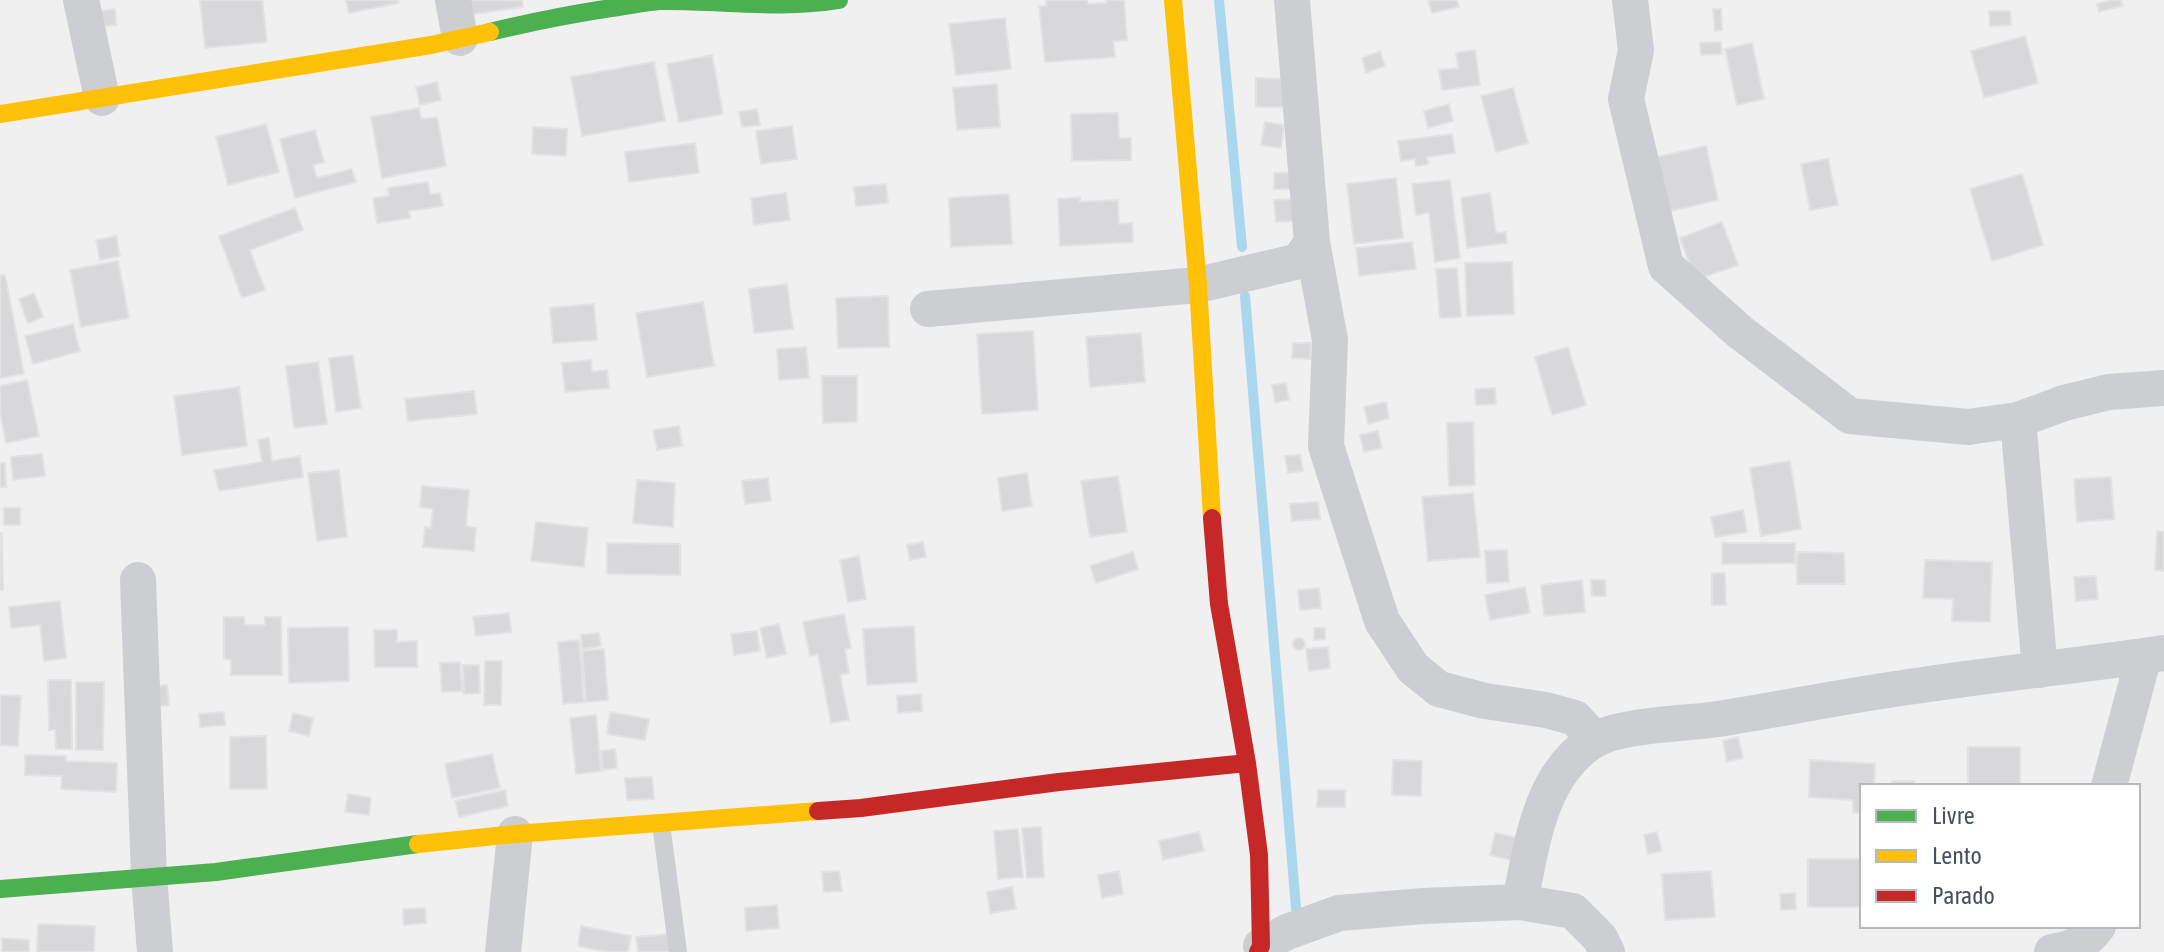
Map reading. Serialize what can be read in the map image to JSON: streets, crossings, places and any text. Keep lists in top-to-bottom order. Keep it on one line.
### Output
{"legend":["Livre","Lento","Parado"]}
